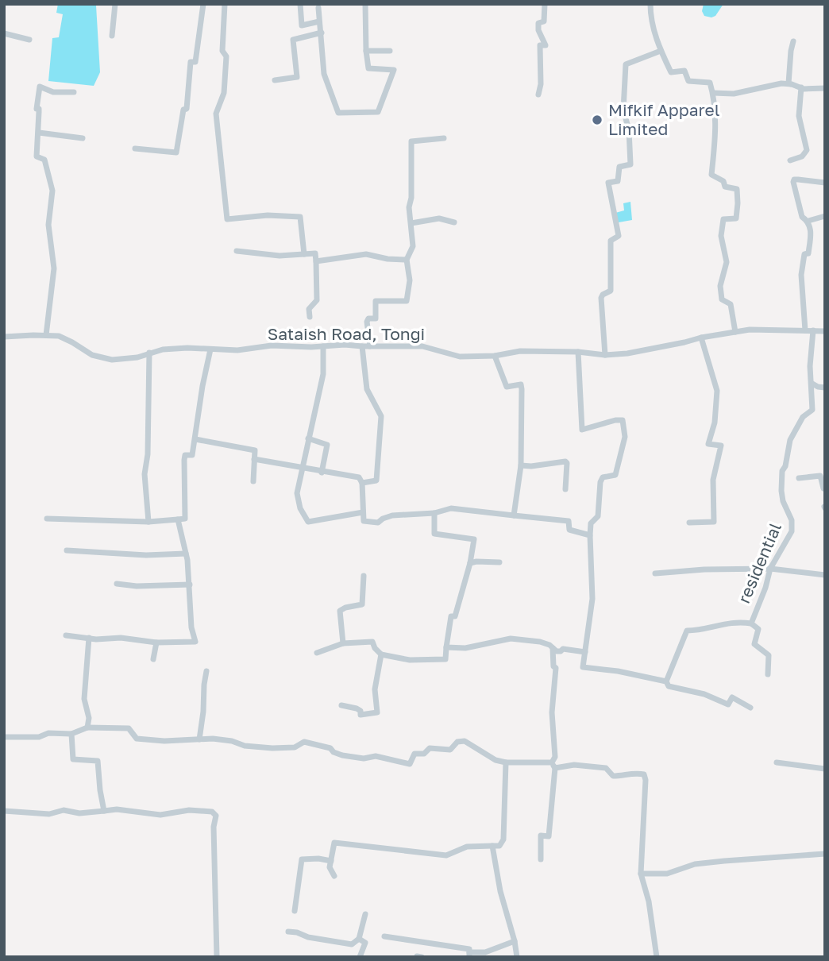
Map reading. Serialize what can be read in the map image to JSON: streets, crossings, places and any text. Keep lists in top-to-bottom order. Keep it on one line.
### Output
{"streets":{"street":["Sataish Road, Tongi","residential"]},"crossings":[["Sataish Road, Tongi","residential"]],"places":["Mifkif Apparel Limited"]}
